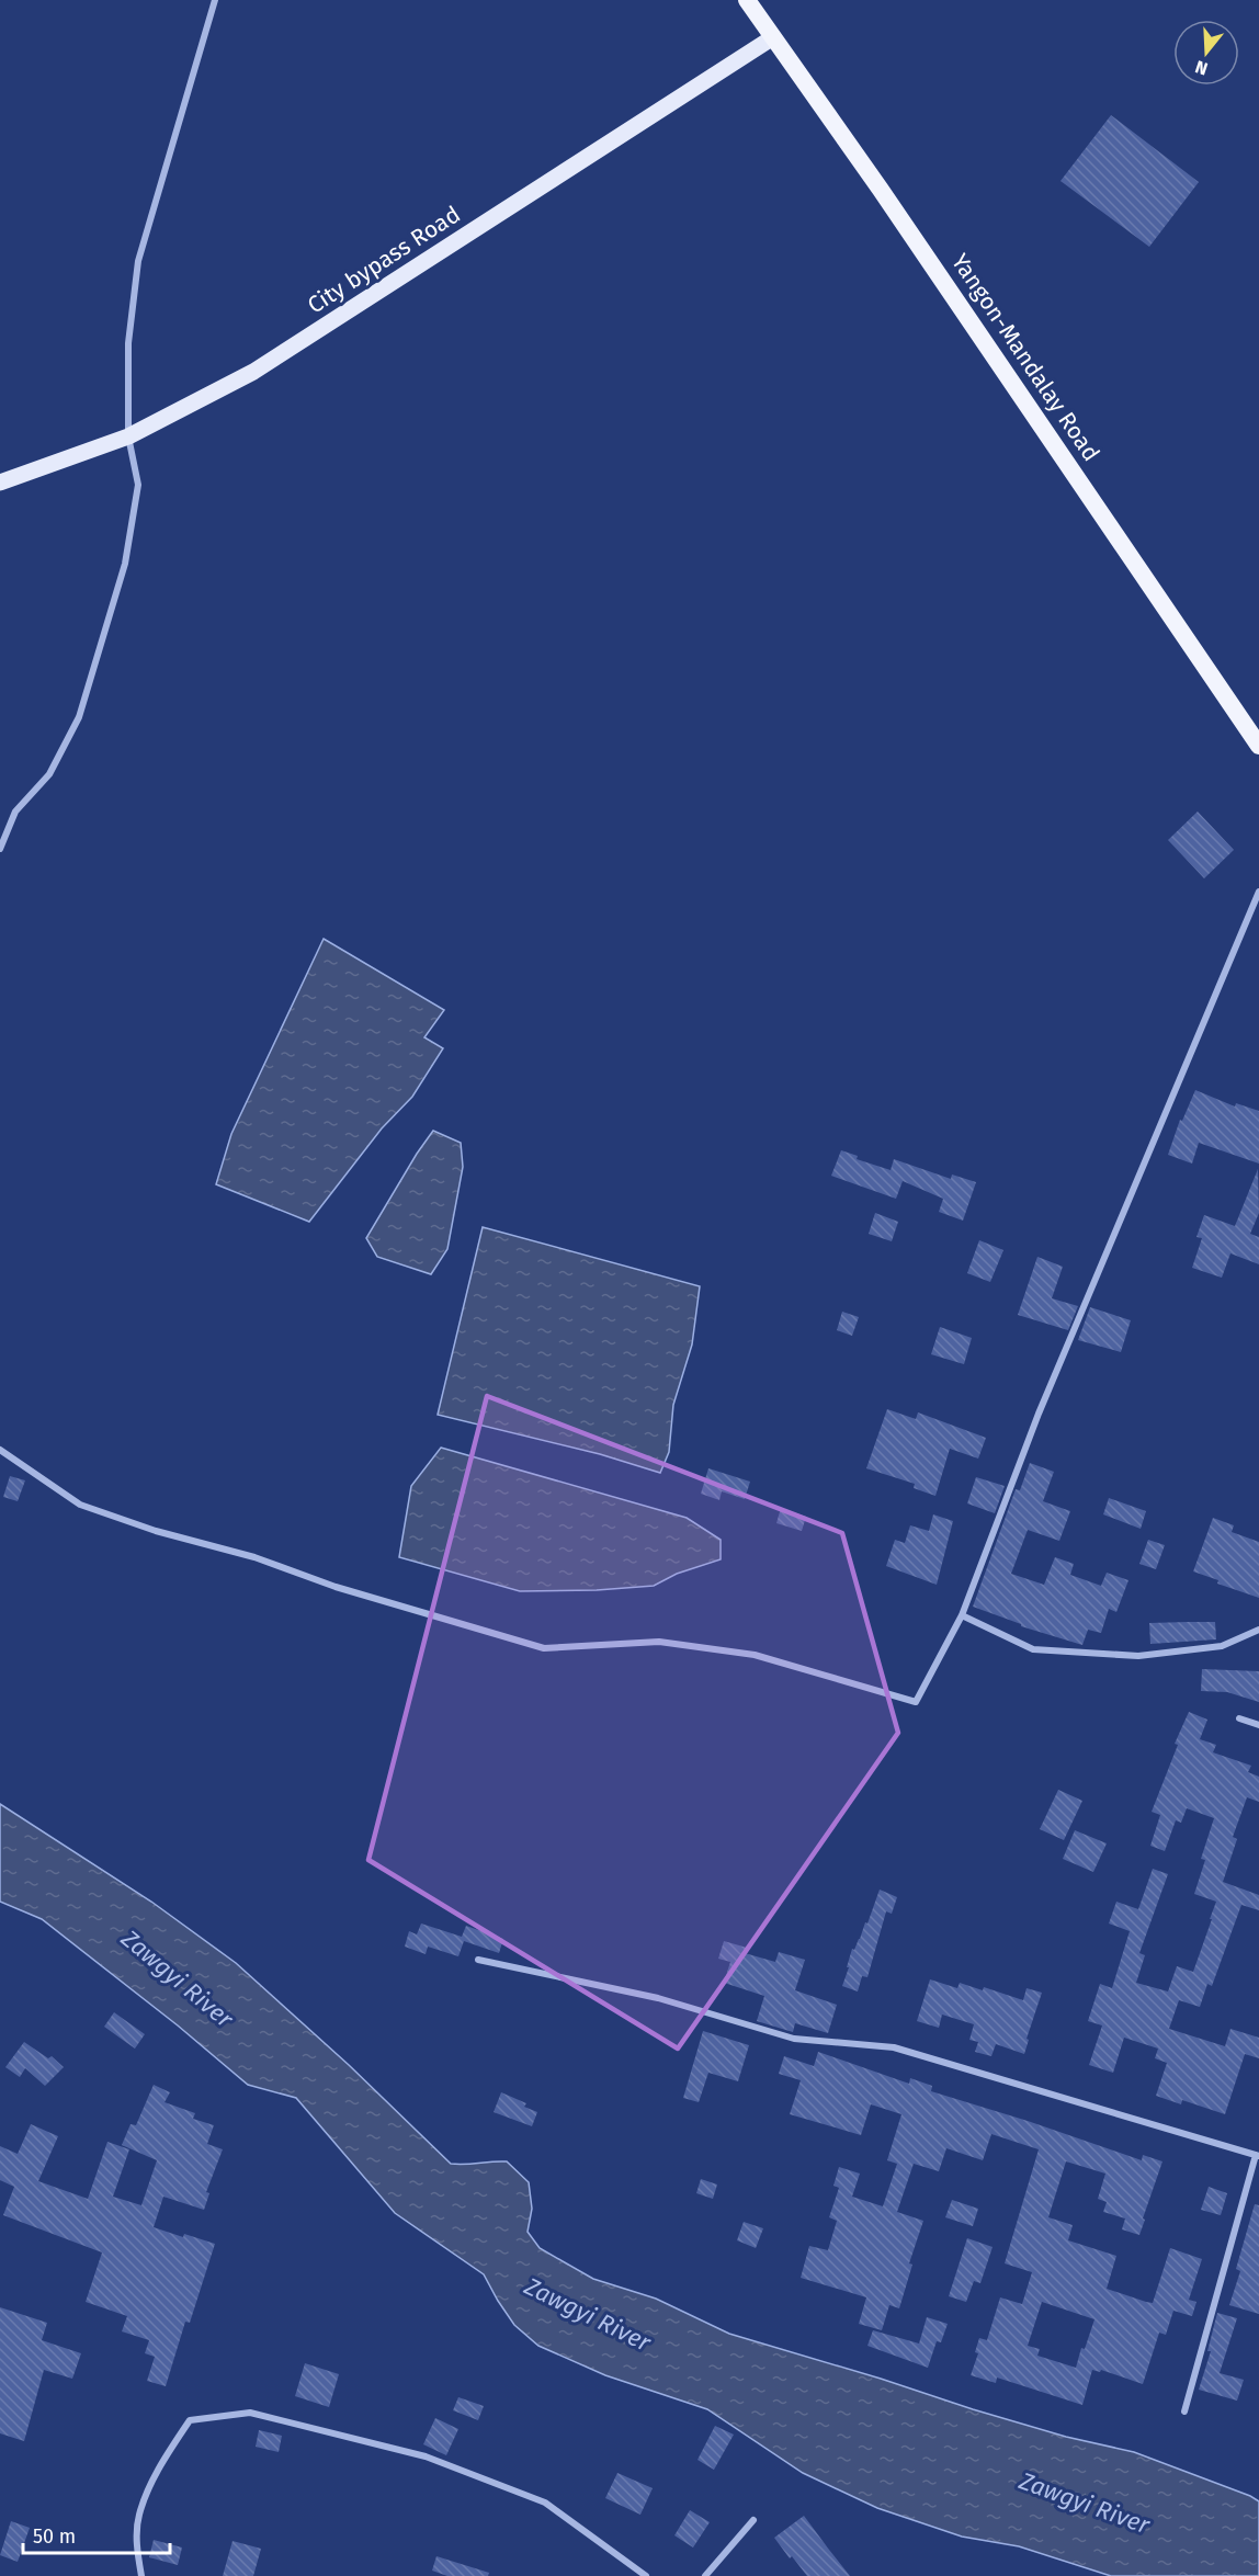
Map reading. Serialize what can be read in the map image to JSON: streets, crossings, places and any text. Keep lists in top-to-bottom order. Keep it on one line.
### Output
{"streets":{"highway":["Yangon-Mandalay Road"],"main road":["City bypass Road"]},"crossings":[["City bypass Road","Yangon-Mandalay Road"]],"water":["Zawgyi River"],"scale_bar":"50 m","north":"bottom"}
